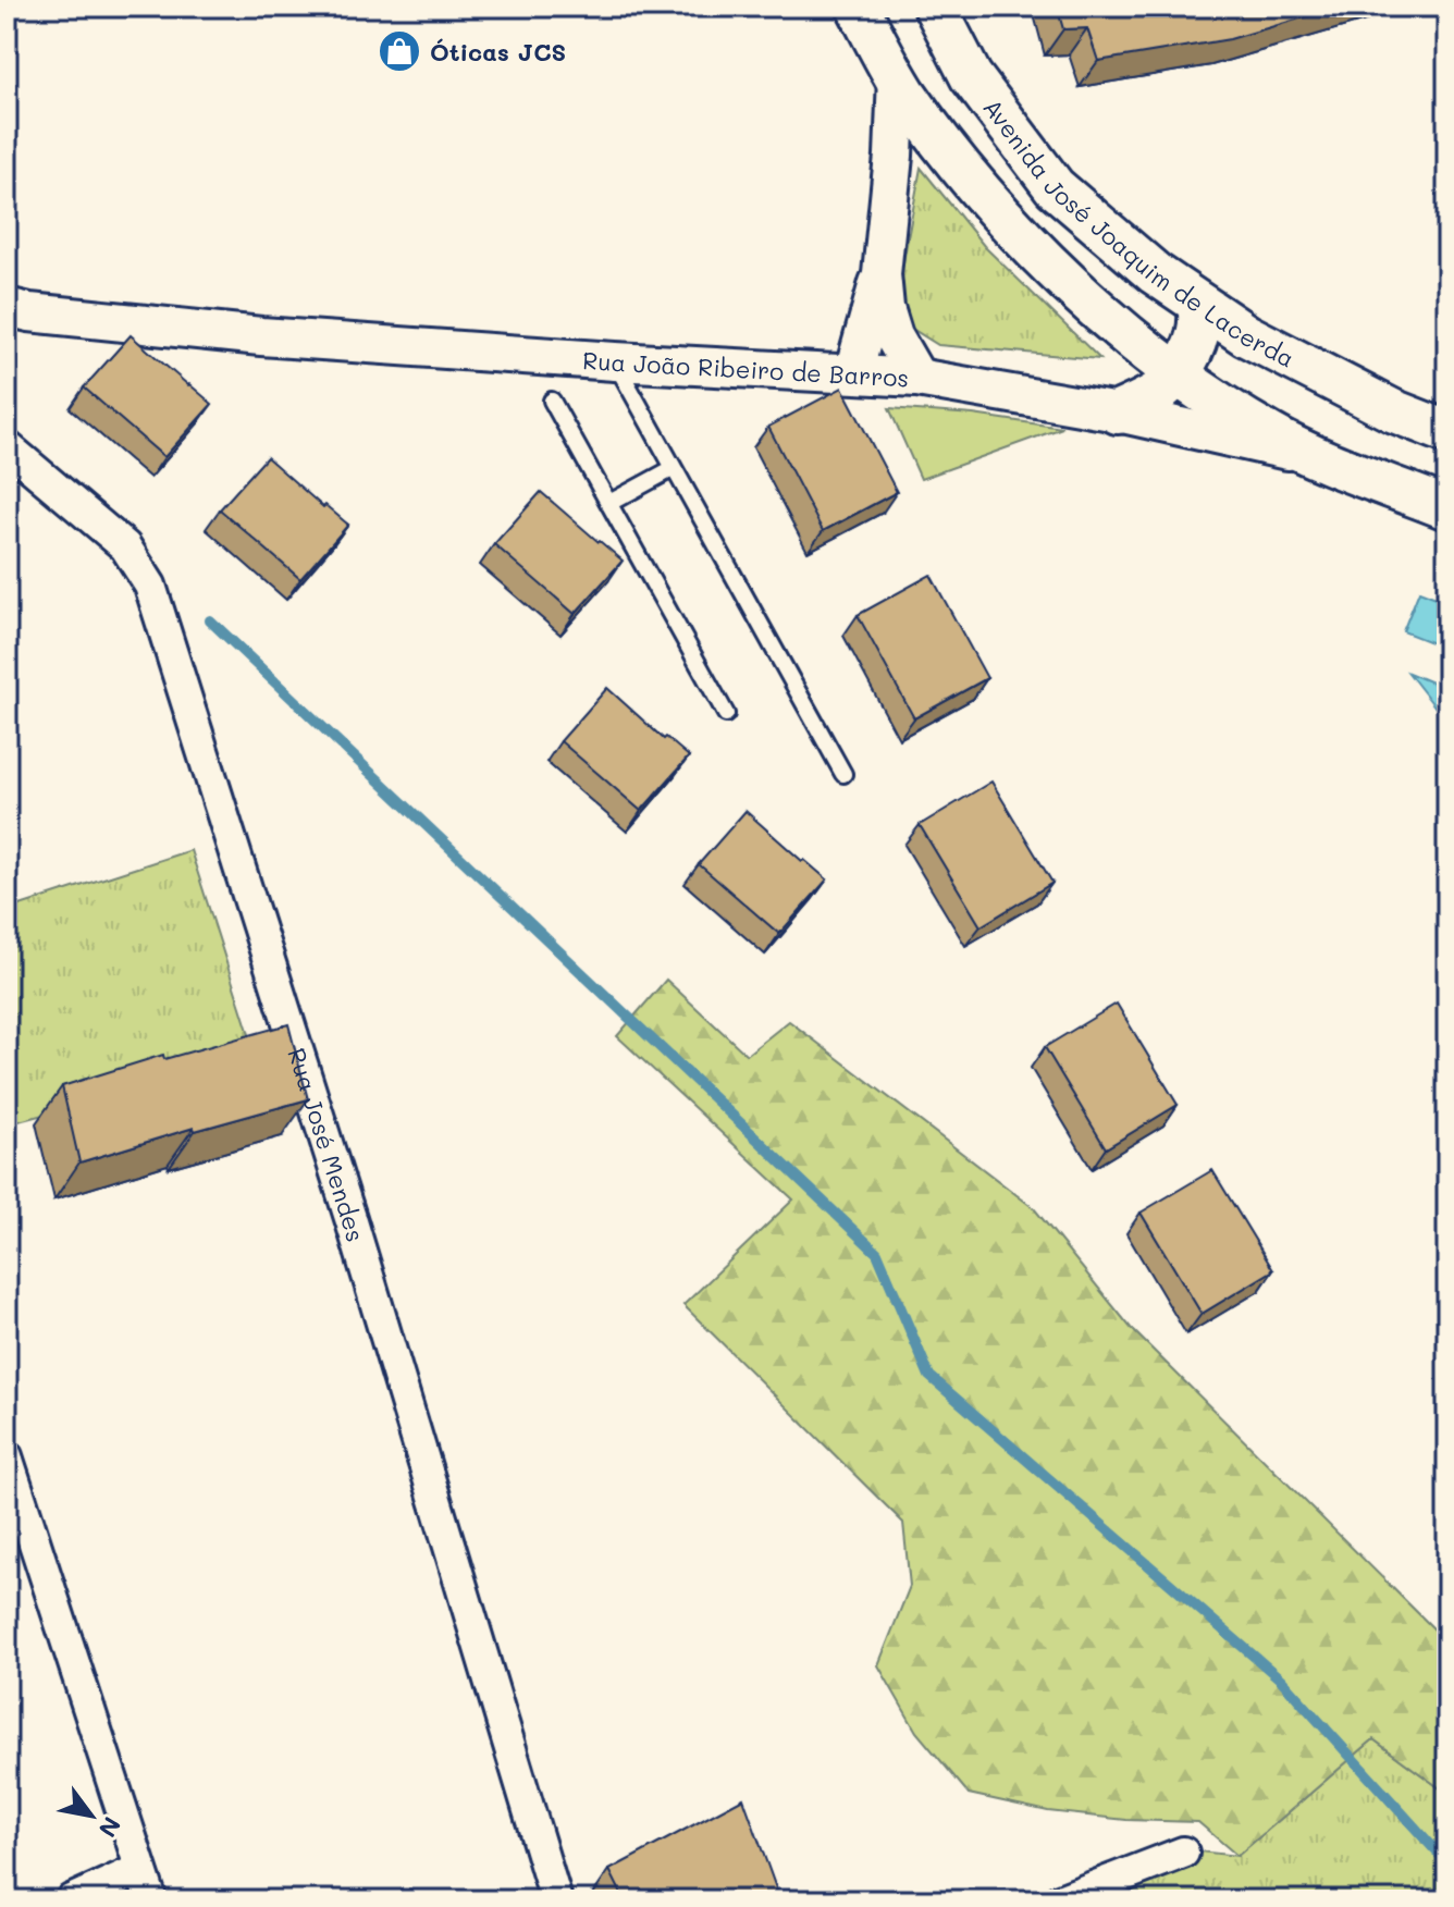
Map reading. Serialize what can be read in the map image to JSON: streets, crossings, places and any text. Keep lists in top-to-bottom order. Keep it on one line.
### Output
{"streets":{"main road":["Avenida José Joaquim de Lacerda","Rua João Ribeiro de Barros"],"street":["Rua José Mendes"]},"places":{"shop":["Óticas JCS"]},"north":"bottom right"}
